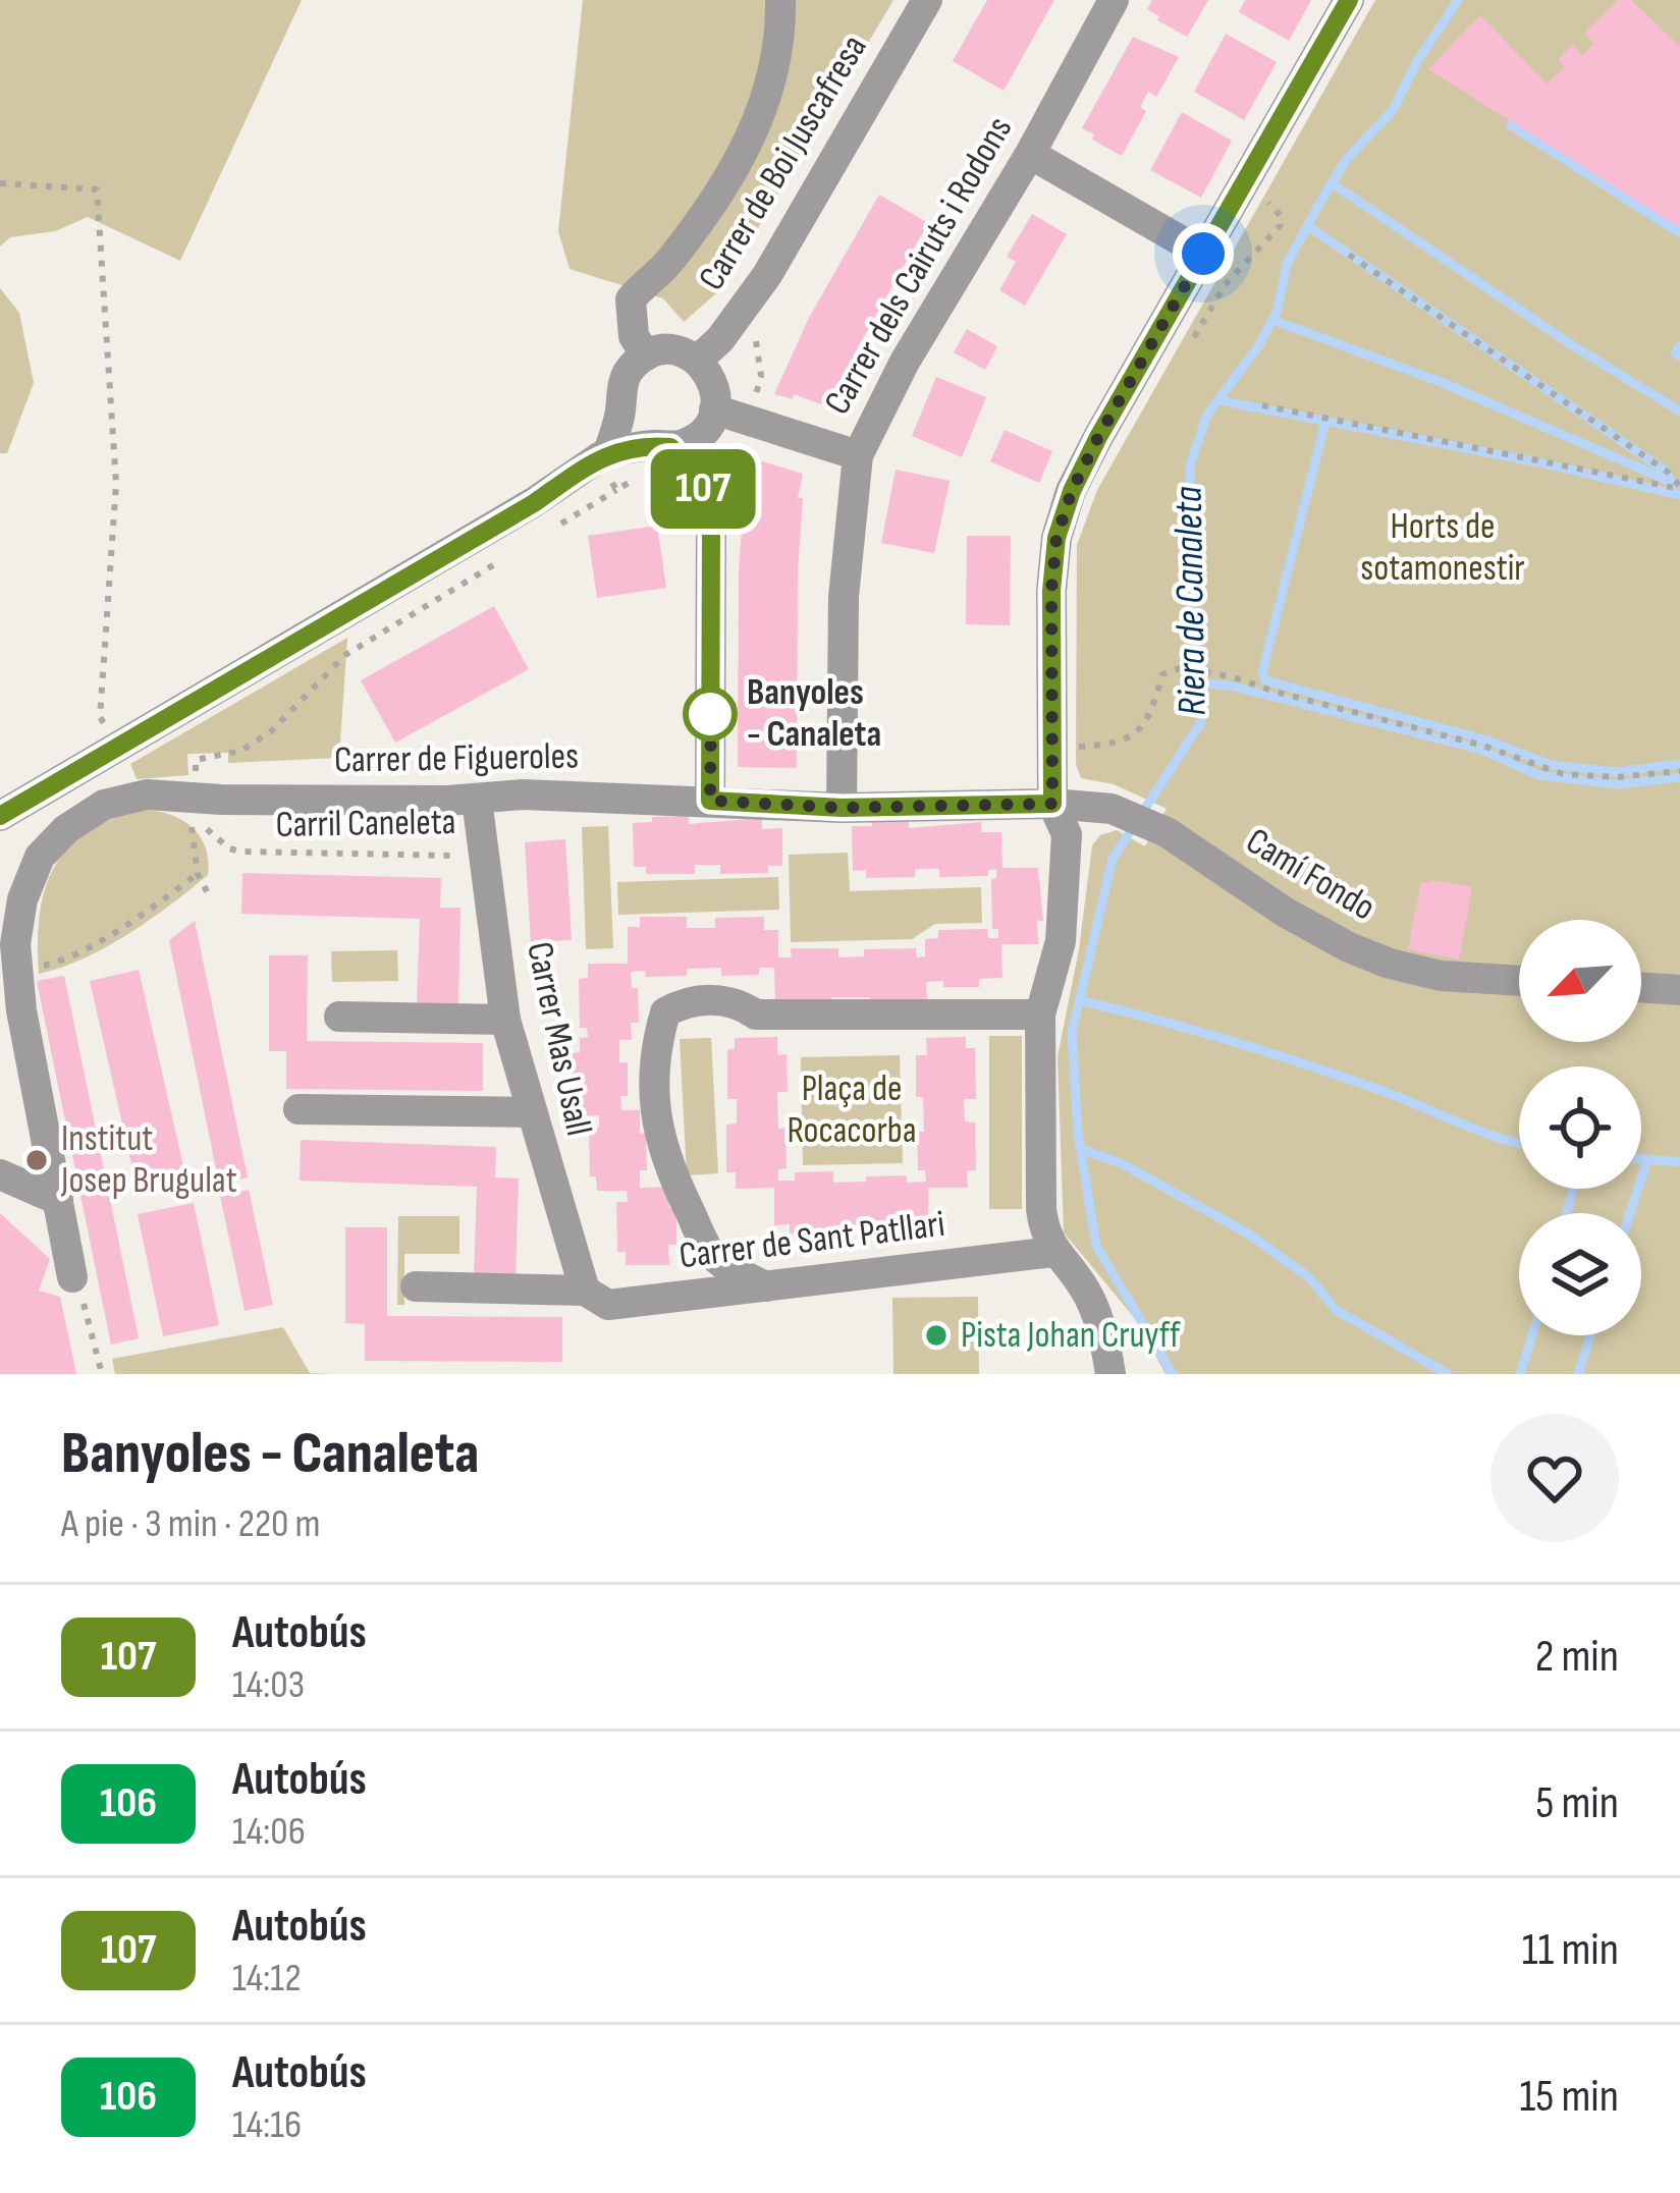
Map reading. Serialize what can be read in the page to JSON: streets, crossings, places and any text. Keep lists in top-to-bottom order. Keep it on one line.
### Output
{"streets":{"street":["Carrer de Boi Juscafresa","Carrer dels Cairuts i Rodons","Carrer de Figueroles","Camí Fondo","Carrer Mas Usall","Carrer de Sant Patllari"],"path":["Carril Caneleta"]},"crossings":[["Carrer dels Cairuts i Rodons","Carrer de Figueroles"],["Carrer de Figueroles","Carril Caneleta"],["Carrer de Figueroles","Camí Fondo"],["Carrer de Figueroles","Carrer Mas Usall"],["Carril Caneleta","Carrer Mas Usall"],["Carrer Mas Usall","Carrer de Sant Patllari"]],"water":["Riera de Canaleta"],"parks":["Horts de sotamonestir","Plaça de Rocacorba"],"places":["Banyoles - Canaleta","Institut Josep Brugulat","Pista Johan Cruyff"],"lines":["bus line 107"],"north":"bottom left","page":{"on_map":"107","heading":["Banyoles - Canaleta","A pie · 3 min · 220 m"],"list":[{"mark":"107","name":"Autobús","note":"14:03","value":"2 min"},{"mark":"106","name":"Autobús","note":"14:06","value":"5 min"},{"mark":"107","name":"Autobús","note":"14:12","value":"11 min"},{"mark":"106","name":"Autobús","note":"14:16","value":"15 min"}]}}
